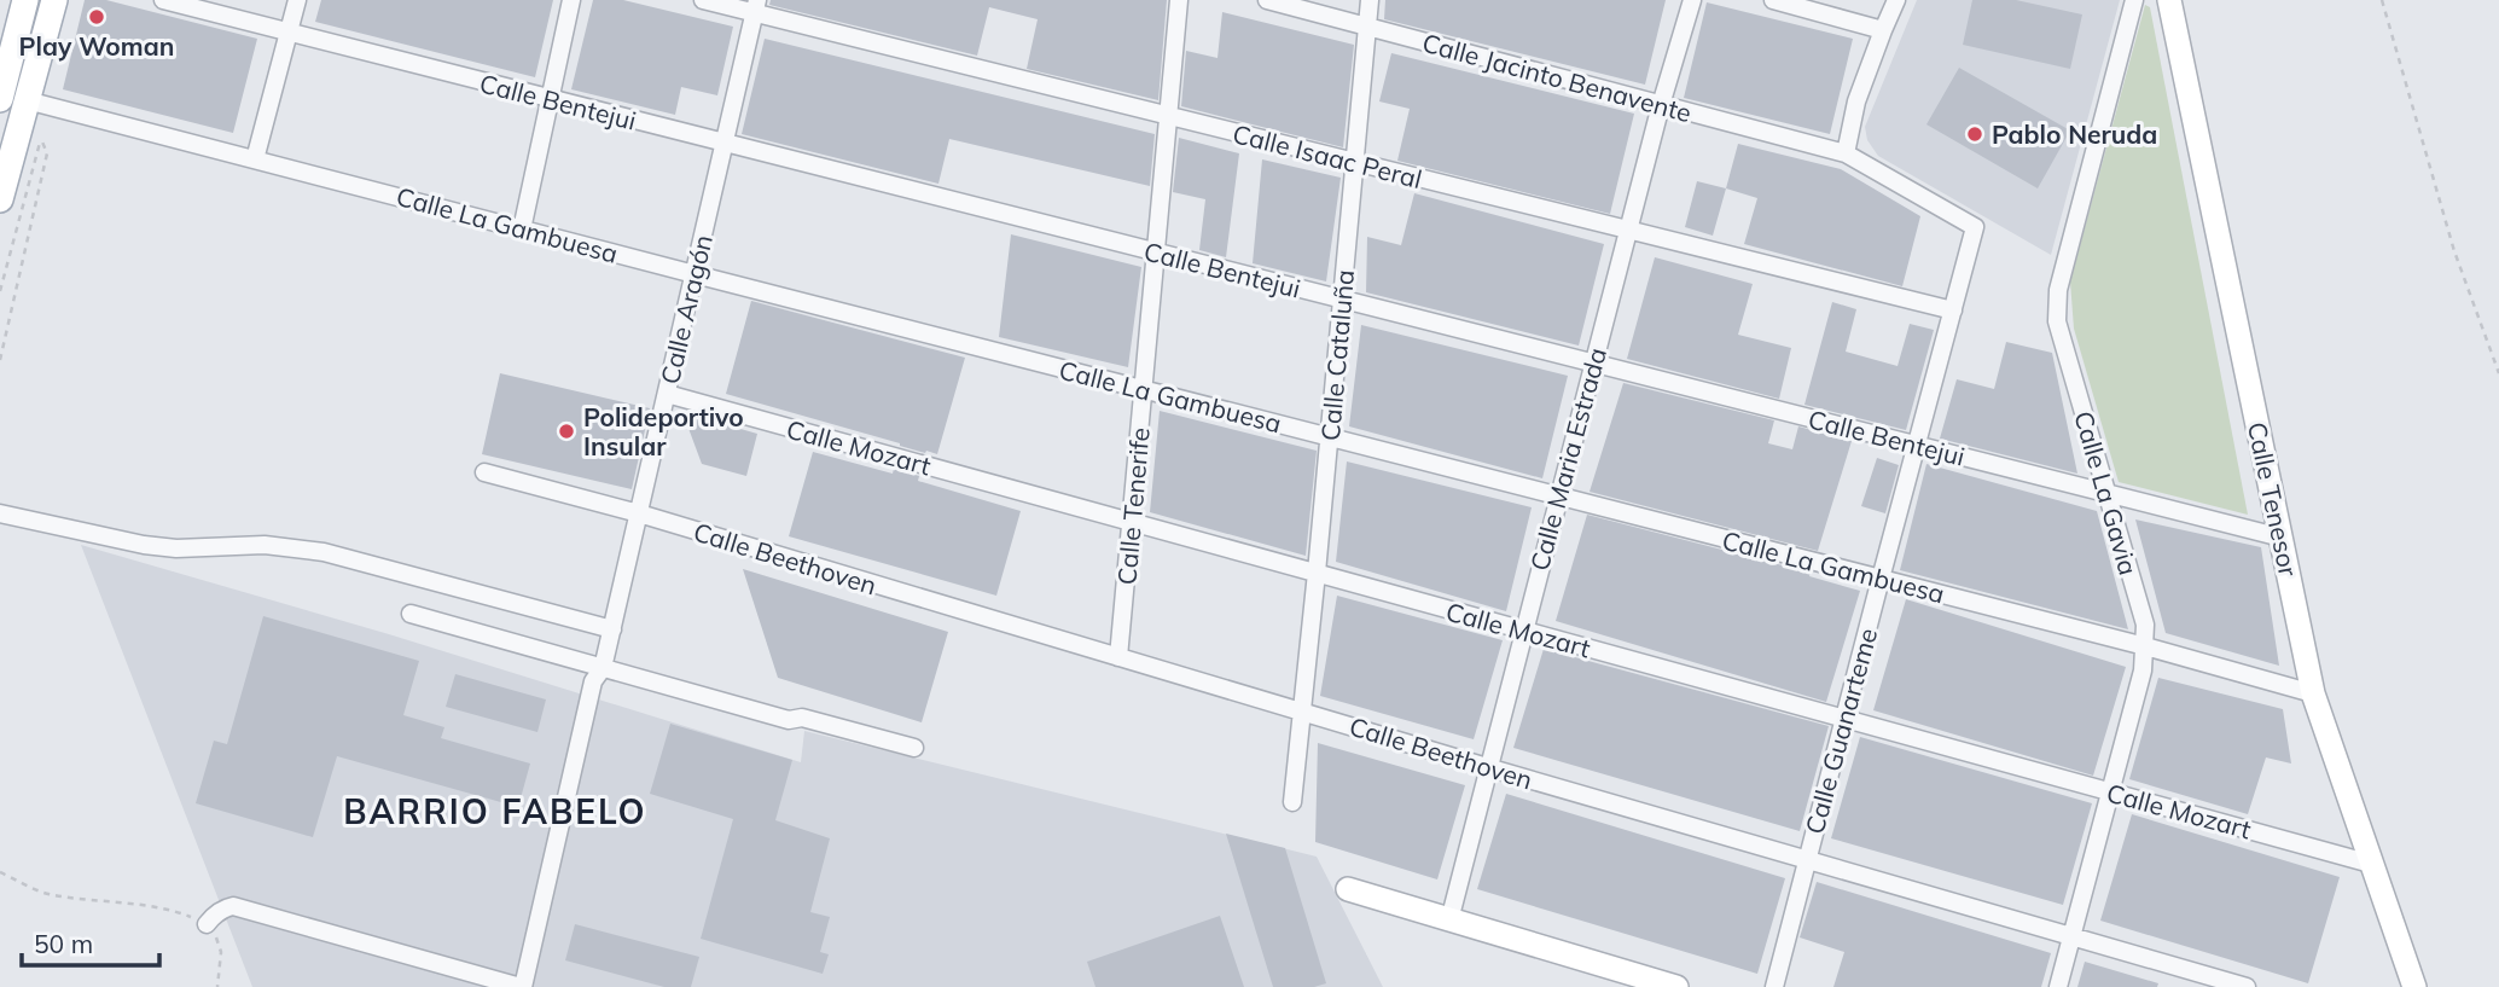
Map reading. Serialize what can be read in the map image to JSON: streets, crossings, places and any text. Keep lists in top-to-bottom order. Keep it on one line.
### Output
{"streets":{"street":["Calle Jacinto Benavente","Calle Bentejui","Calle Isaac Peral","Calle La Gambuesa","Calle Aragón","Calle Cataluña","Calle Mozart","Calle Maria Estrada","Calle La Gavia","Calle Tenesor","Calle Tenerife","Calle Beethoven","Calle Guanarteme"]},"crossings":[["Calle Jacinto Benavente","Calle Cataluña"],["Calle Jacinto Benavente","Calle Maria Estrada"],["Calle Jacinto Benavente","Calle Guanarteme"],["Calle Bentejui","Calle Aragón"],["Calle Bentejui","Calle Cataluña"],["Calle Bentejui","Calle Maria Estrada"],["Calle Bentejui","Calle La Gavia"],["Calle Bentejui","Calle Tenesor"],["Calle Bentejui","Calle Tenerife"],["Calle Bentejui","Calle Guanarteme"],["Calle Isaac Peral","Calle Aragón"],["Calle Isaac Peral","Calle Cataluña"],["Calle Isaac Peral","Calle Maria Estrada"],["Calle Isaac Peral","Calle Tenerife"],["Calle Isaac Peral","Calle Guanarteme"],["Calle La Gambuesa","Calle Aragón"],["Calle La Gambuesa","Calle Cataluña"],["Calle La Gambuesa","Calle Maria Estrada"],["Calle La Gambuesa","Calle La Gavia"],["Calle La Gambuesa","Calle Tenesor"],["Calle La Gambuesa","Calle Tenerife"],["Calle La Gambuesa","Calle Guanarteme"],["Calle Aragón","Calle Mozart"],["Calle Aragón","Calle Beethoven"],["Calle Cataluña","Calle Mozart"],["Calle Cataluña","Calle Beethoven"],["Calle Mozart","Calle Maria Estrada"],["Calle Mozart","Calle La Gavia"],["Calle Mozart","Calle Tenesor"],["Calle Mozart","Calle Tenerife"],["Calle Mozart","Calle Guanarteme"],["Calle Maria Estrada","Calle Beethoven"],["Calle La Gavia","Calle Beethoven"],["Calle Tenerife","Calle Beethoven"],["Calle Beethoven","Calle Guanarteme"]],"districts":["BARRIO FABELO"],"places":["Play Woman","Pablo Neruda","Polideportivo Insular"],"scale_bar":"50 m"}
